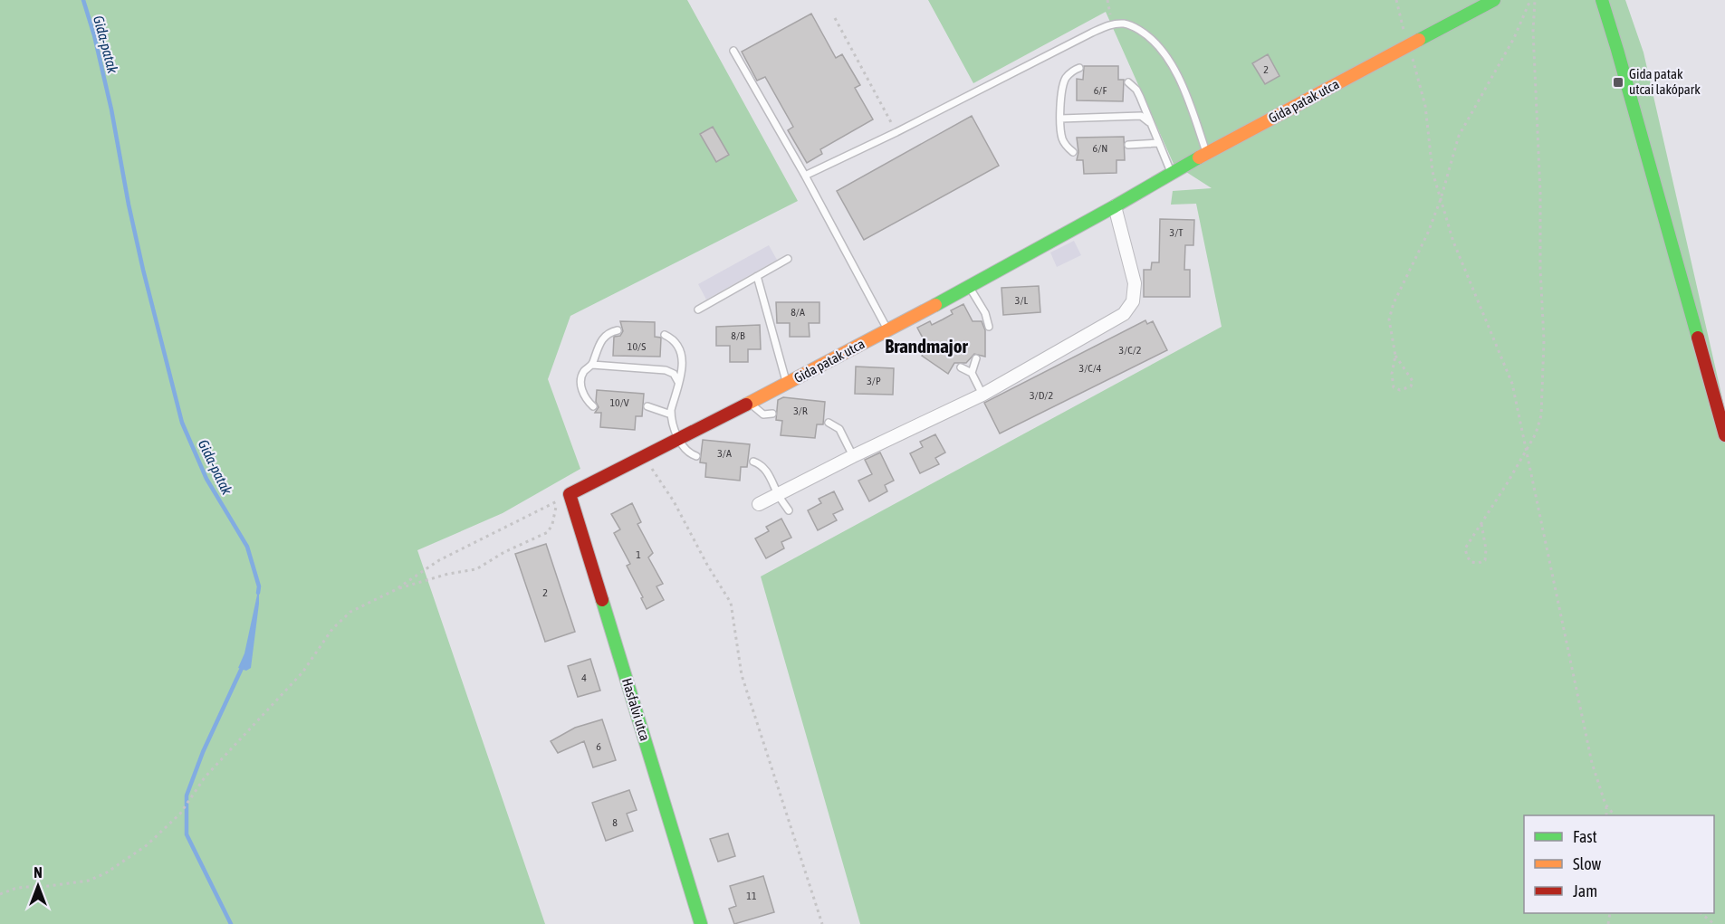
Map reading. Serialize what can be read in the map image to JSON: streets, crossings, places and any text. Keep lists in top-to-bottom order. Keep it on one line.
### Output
{"streets":{"street":["Gida patak utca","Hasfalvi utca"]},"crossings":[["Gida patak utca","Hasfalvi utca"]],"districts":["Brandmajor"],"water":["Gida-patak"],"places":{"transit":["Gida patak utcai lakópark"]},"house_numbers":["2","6/F","6/N","3/T","3/L","8/A","8/B","10/S","3/C/2","3/C/4","3/P","3/D/2","10/V","3/R","3/A","1","2","4","6","8","11"],"legend":["Fast","Slow","Jam"],"north":"top"}
